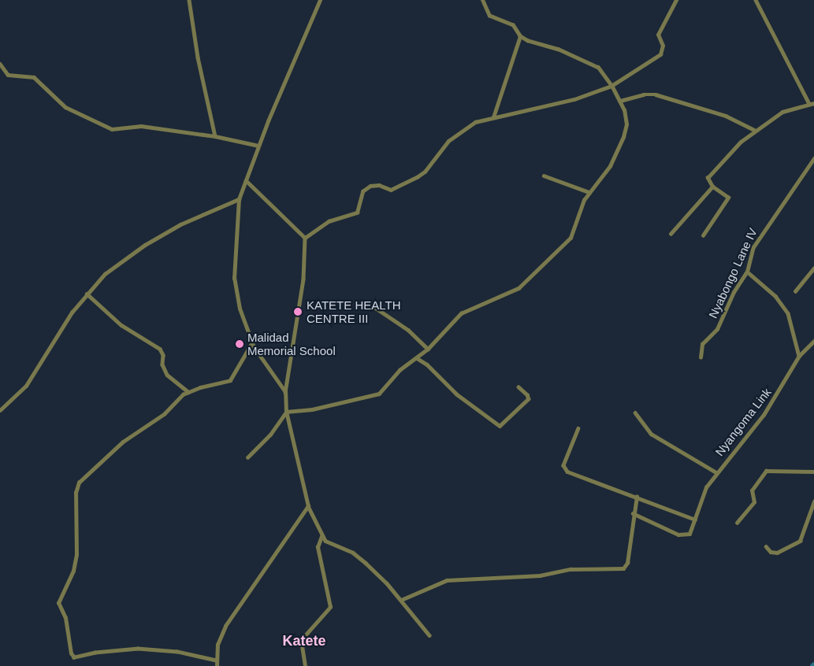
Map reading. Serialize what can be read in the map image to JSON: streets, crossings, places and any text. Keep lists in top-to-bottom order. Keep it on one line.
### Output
{"streets":{"street":["Nyabongo Lane IV","Nyangoma Link"]},"districts":["Katete"],"places":["KATETE HEALTH CENTRE III","Malidad Memorial School"]}
